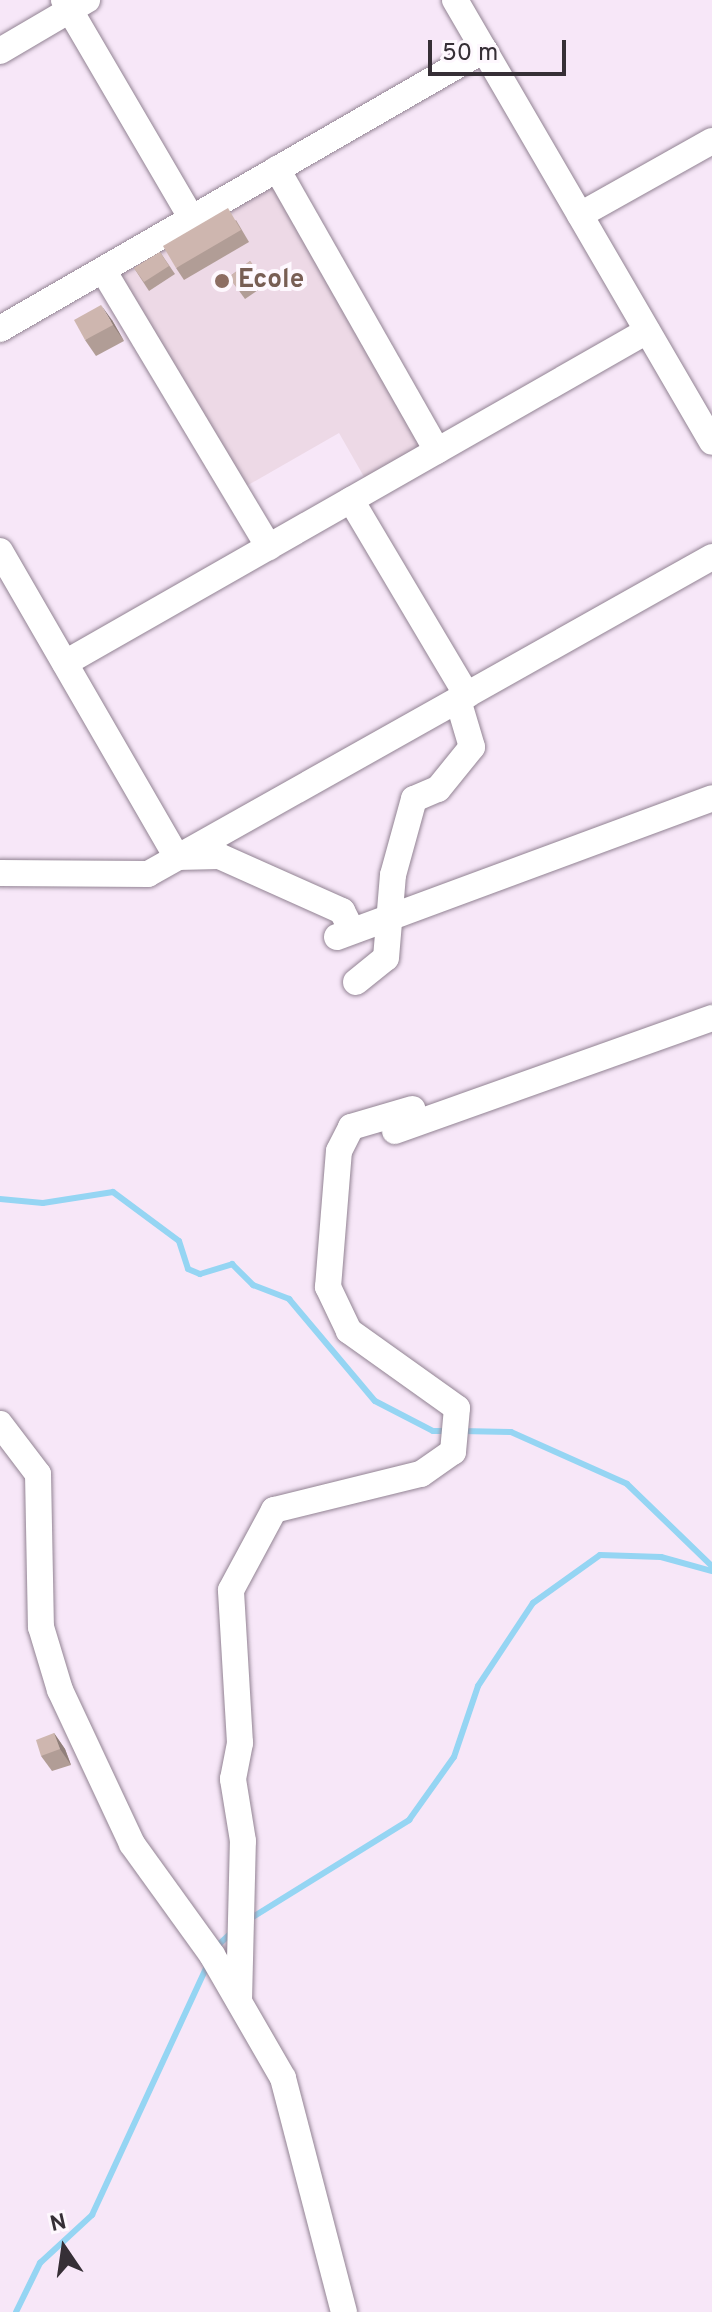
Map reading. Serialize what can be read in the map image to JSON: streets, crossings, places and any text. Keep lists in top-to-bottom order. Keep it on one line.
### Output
{"places":["Ecole"],"scale_bar":"50 m","north":"top"}
